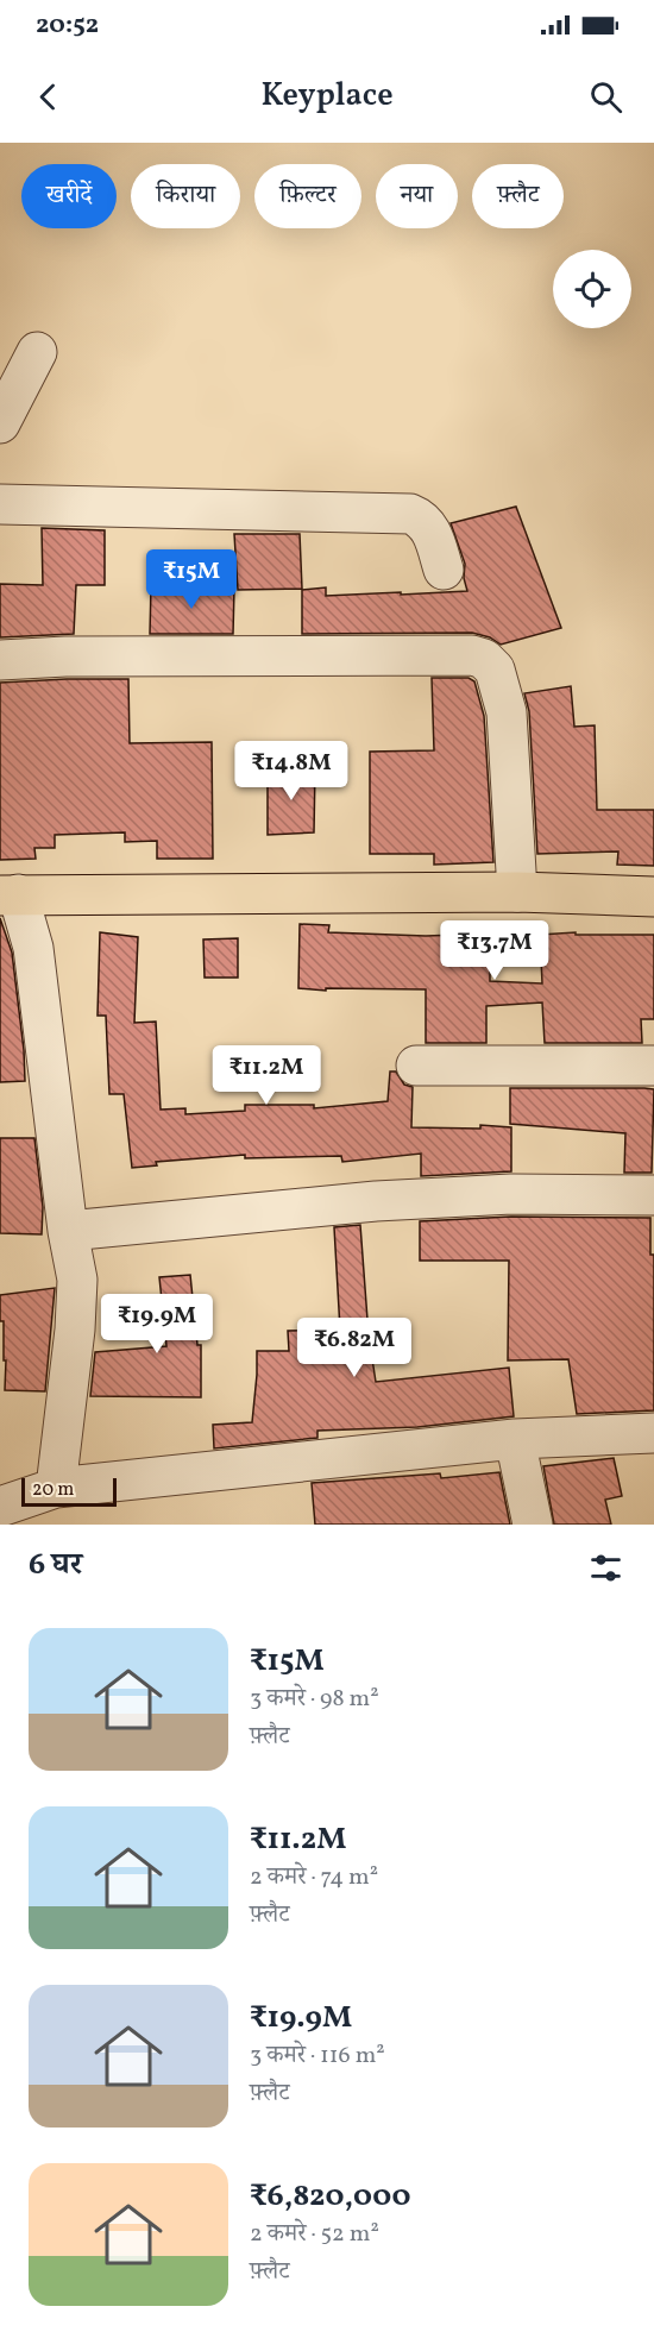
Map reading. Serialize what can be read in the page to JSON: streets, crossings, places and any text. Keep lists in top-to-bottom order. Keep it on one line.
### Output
{"scale_bar":"20 m","page":{"status":"20:52","header":"Keyplace","chip":["खरीदें","किराया","फ़िल्टर","नया","फ़्लैट"],"price":["₹15M","₹14.8M","₹13.7M","₹11.2M","₹19.9M","₹6.82M"],"scale":"20 m","heading":"6 घर","list":[{"name":"₹15M","note":"3 कमरे · 98 m² · फ़्लैट"},{"name":"₹11.2M","note":"2 कमरे · 74 m² · फ़्लैट"},{"name":"₹19.9M","note":"3 कमरे · 116 m² · फ़्लैट"},{"name":"₹6,820,000","note":"2 कमरे · 52 m² · फ़्लैट"}]}}
